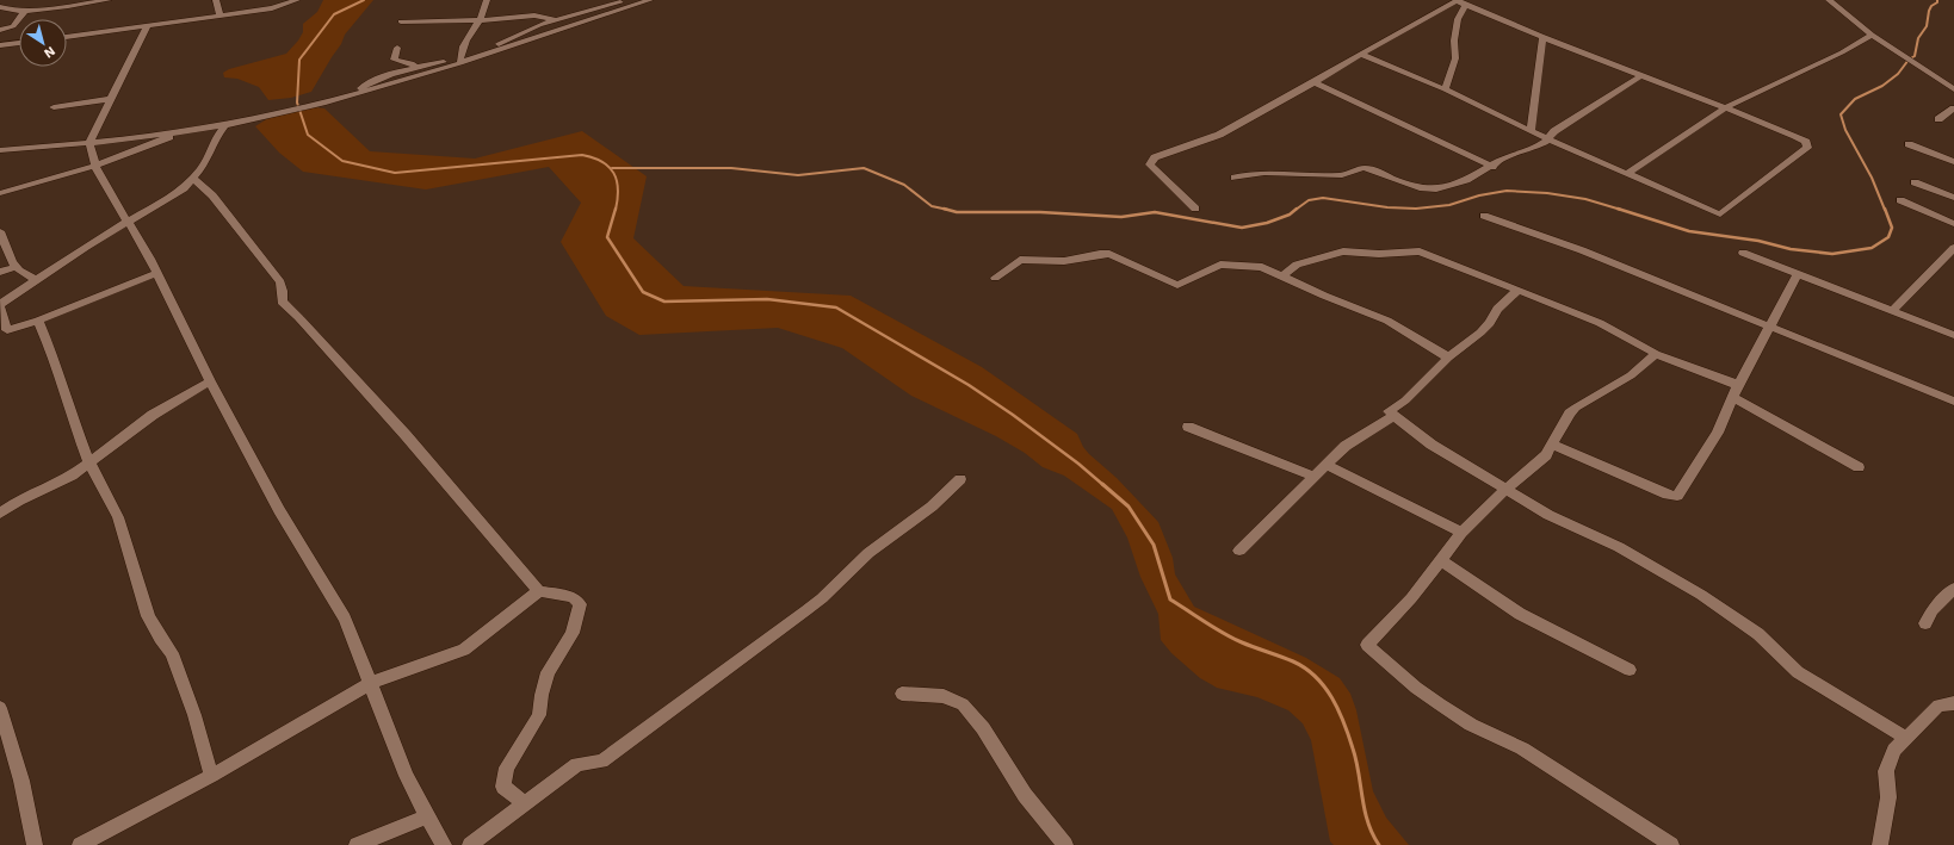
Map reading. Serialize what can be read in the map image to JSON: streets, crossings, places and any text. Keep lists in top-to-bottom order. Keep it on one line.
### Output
{"north":"bottom right"}
